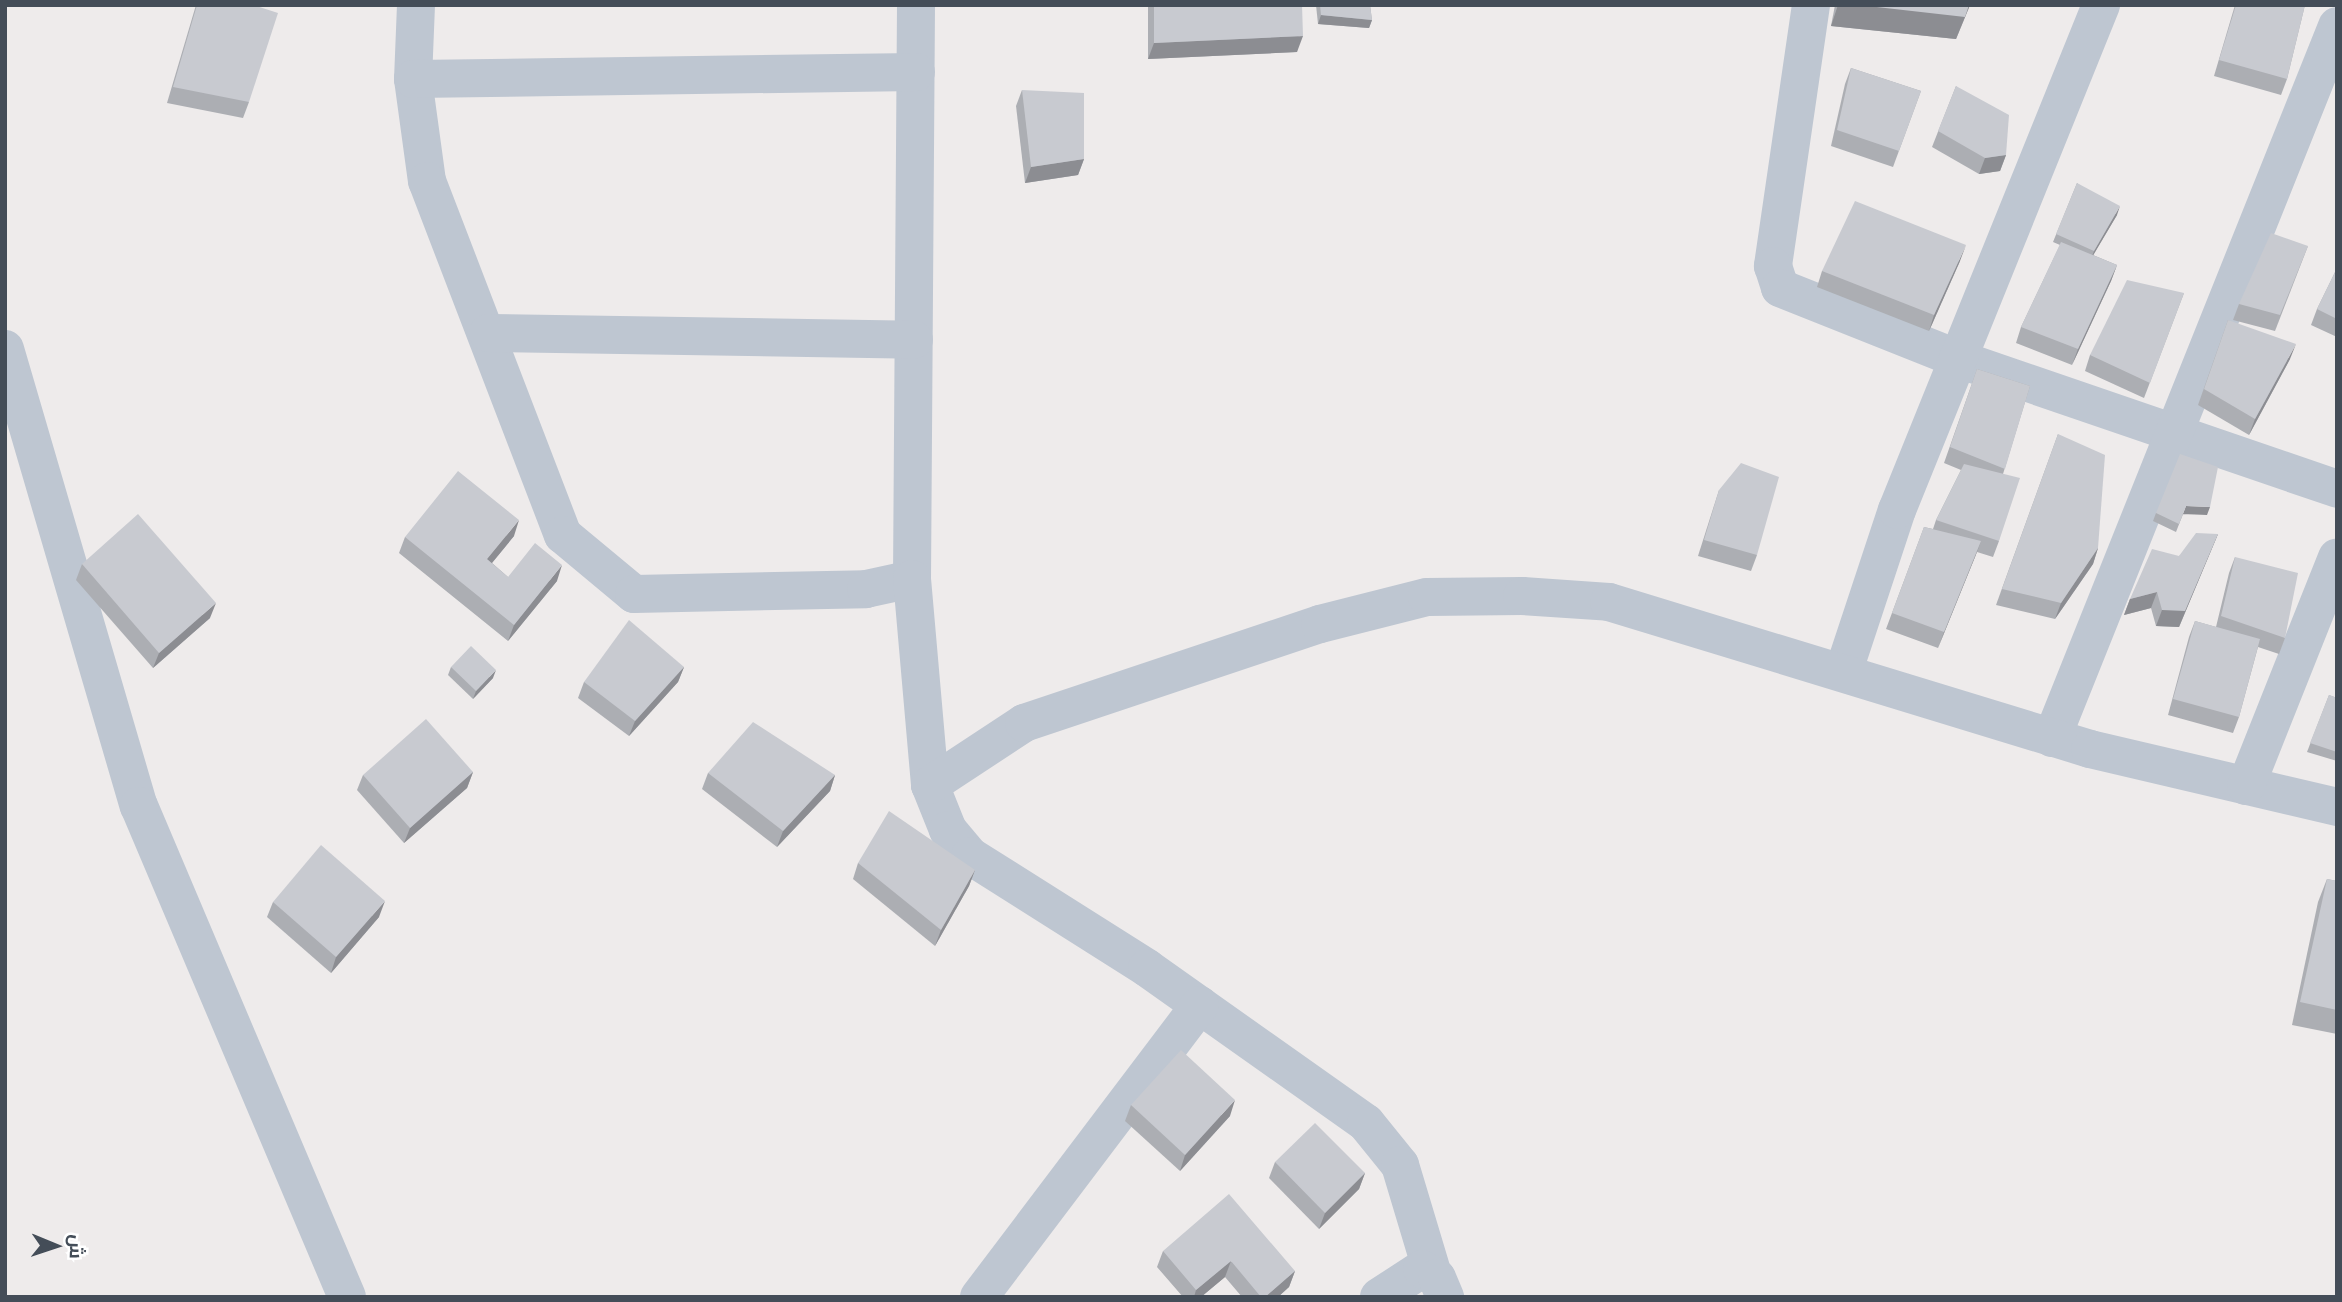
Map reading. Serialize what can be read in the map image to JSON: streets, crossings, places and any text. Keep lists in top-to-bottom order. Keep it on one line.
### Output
{"north":"right"}
